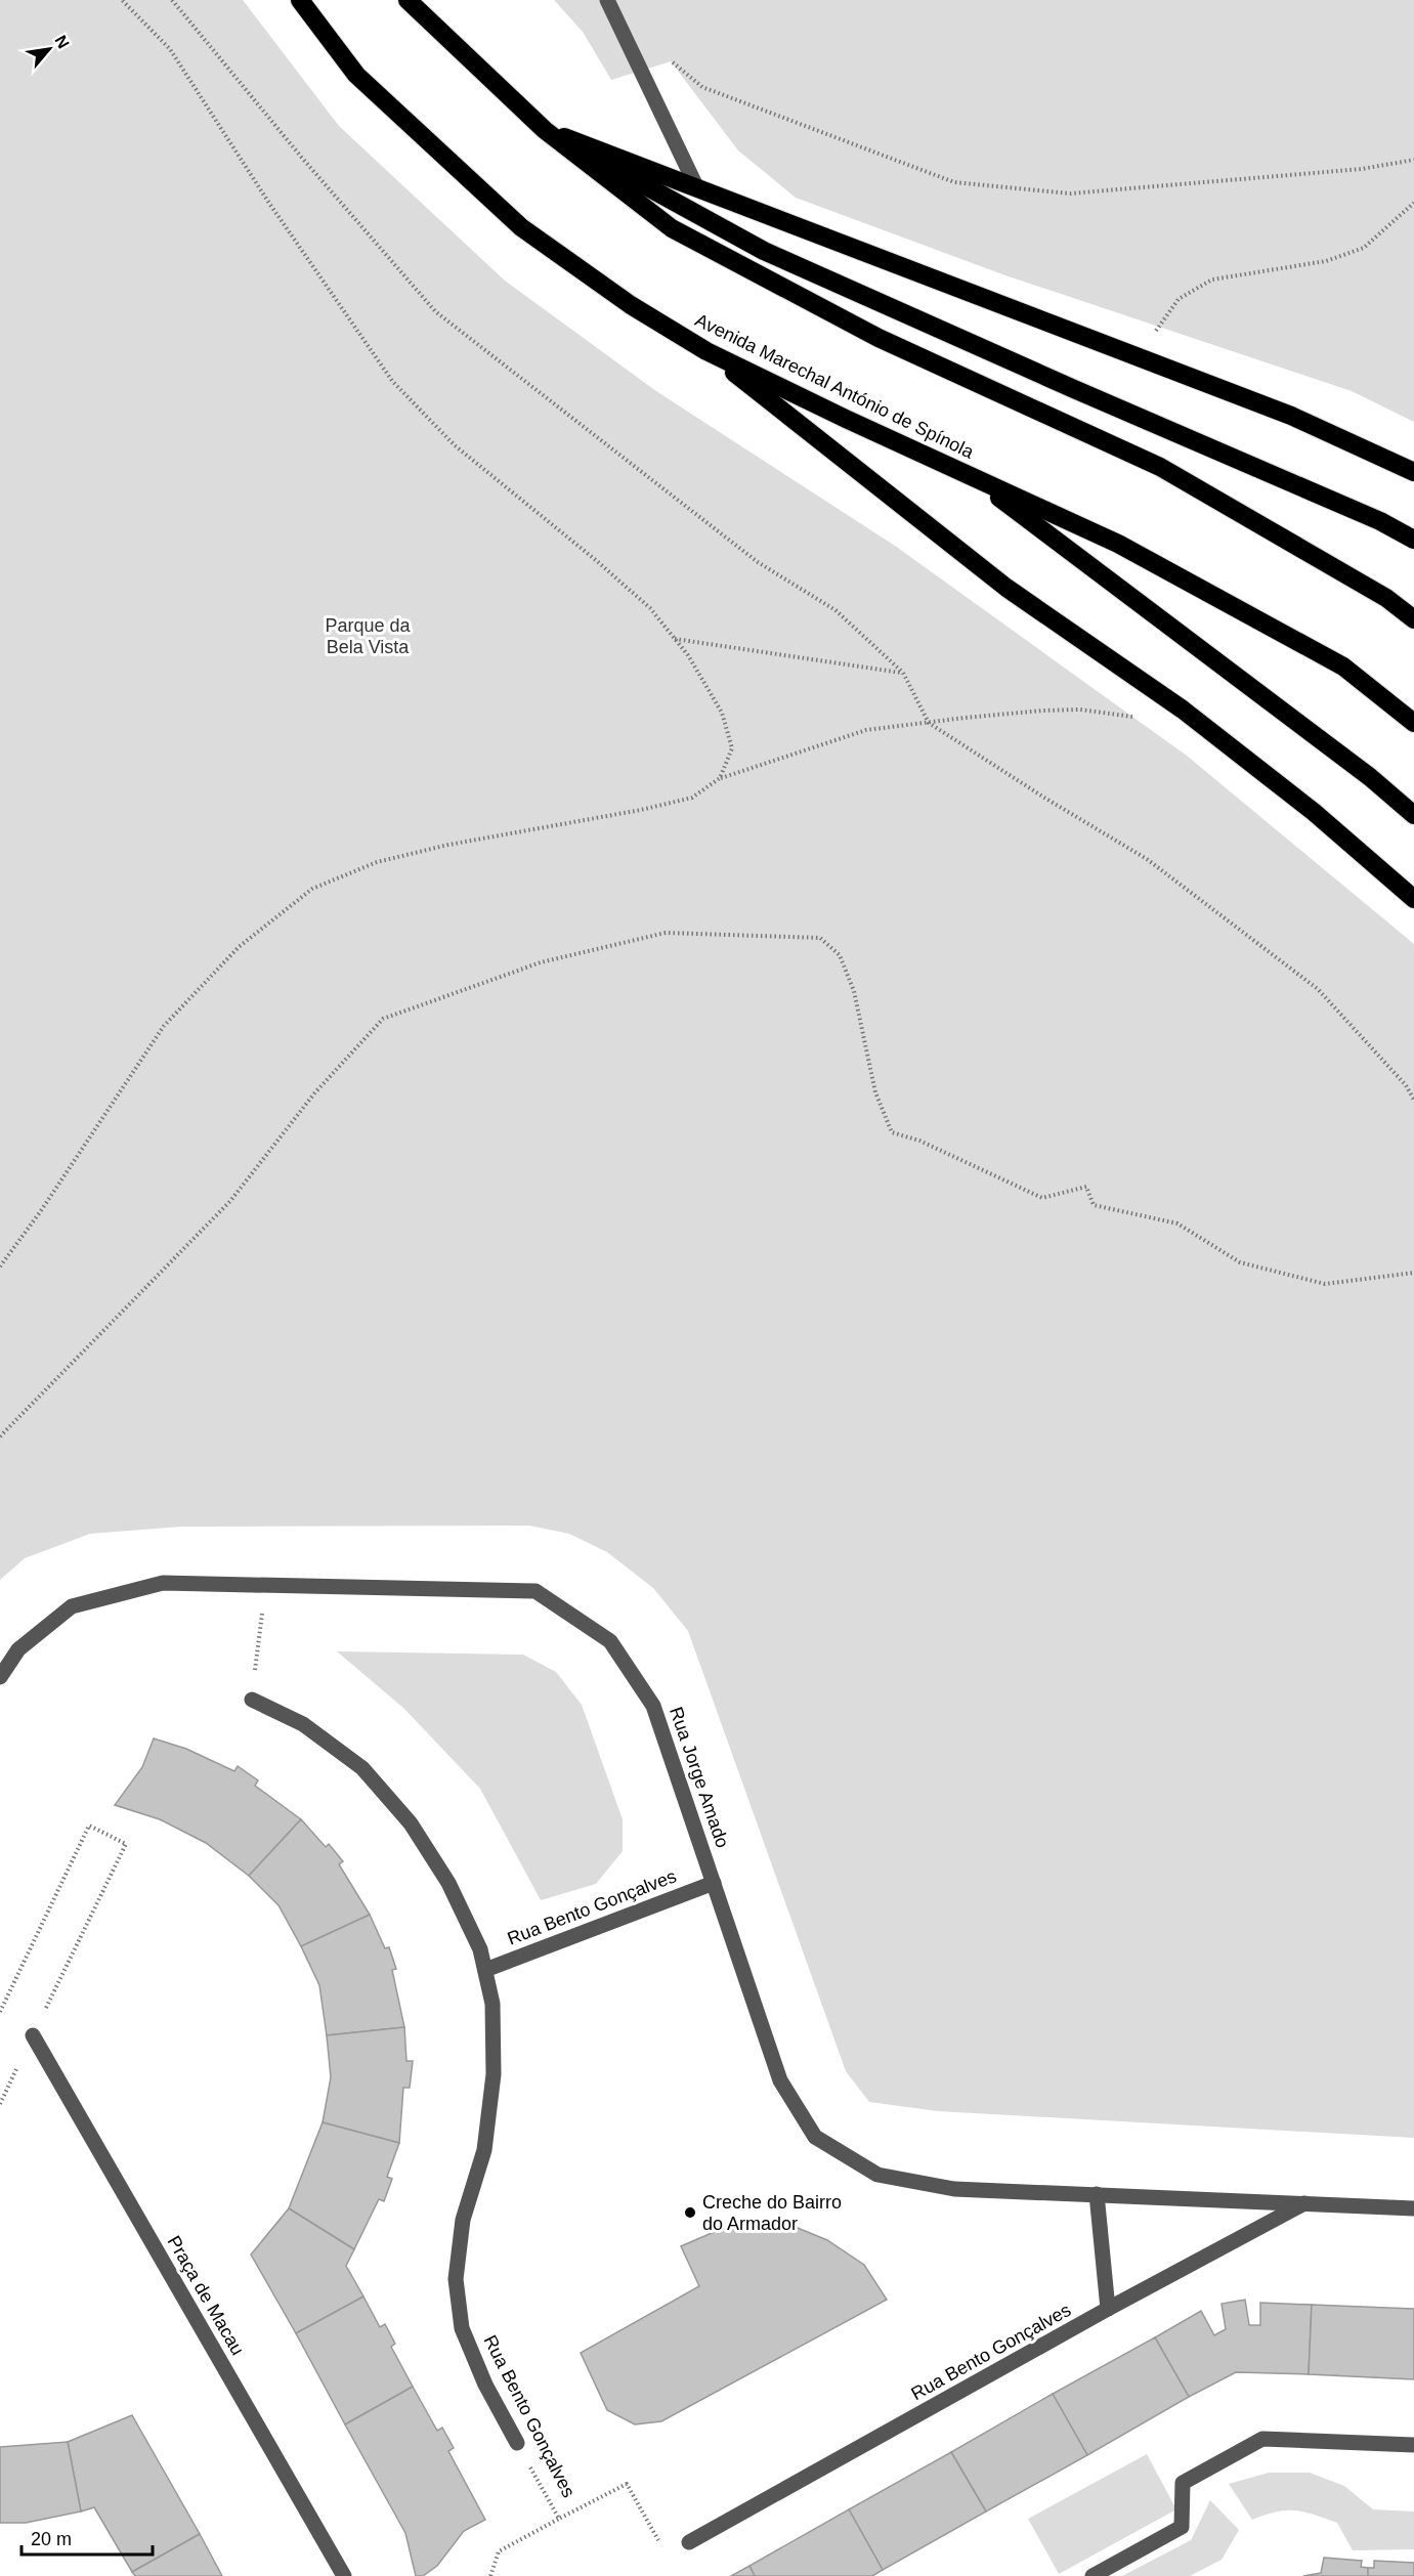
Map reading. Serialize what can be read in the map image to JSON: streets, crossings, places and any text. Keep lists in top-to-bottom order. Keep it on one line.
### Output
{"streets":{"highway":["Avenida Marechal António de Spínola"],"street":["Rua Jorge Amado","Rua Bento Gonçalves","Praça de Macau"]},"crossings":[["Rua Jorge Amado","Rua Bento Gonçalves"]],"parks":["Parque da Bela Vista"],"places":["Creche do Bairro do Armador"],"scale_bar":"20 m","north":"top right"}
